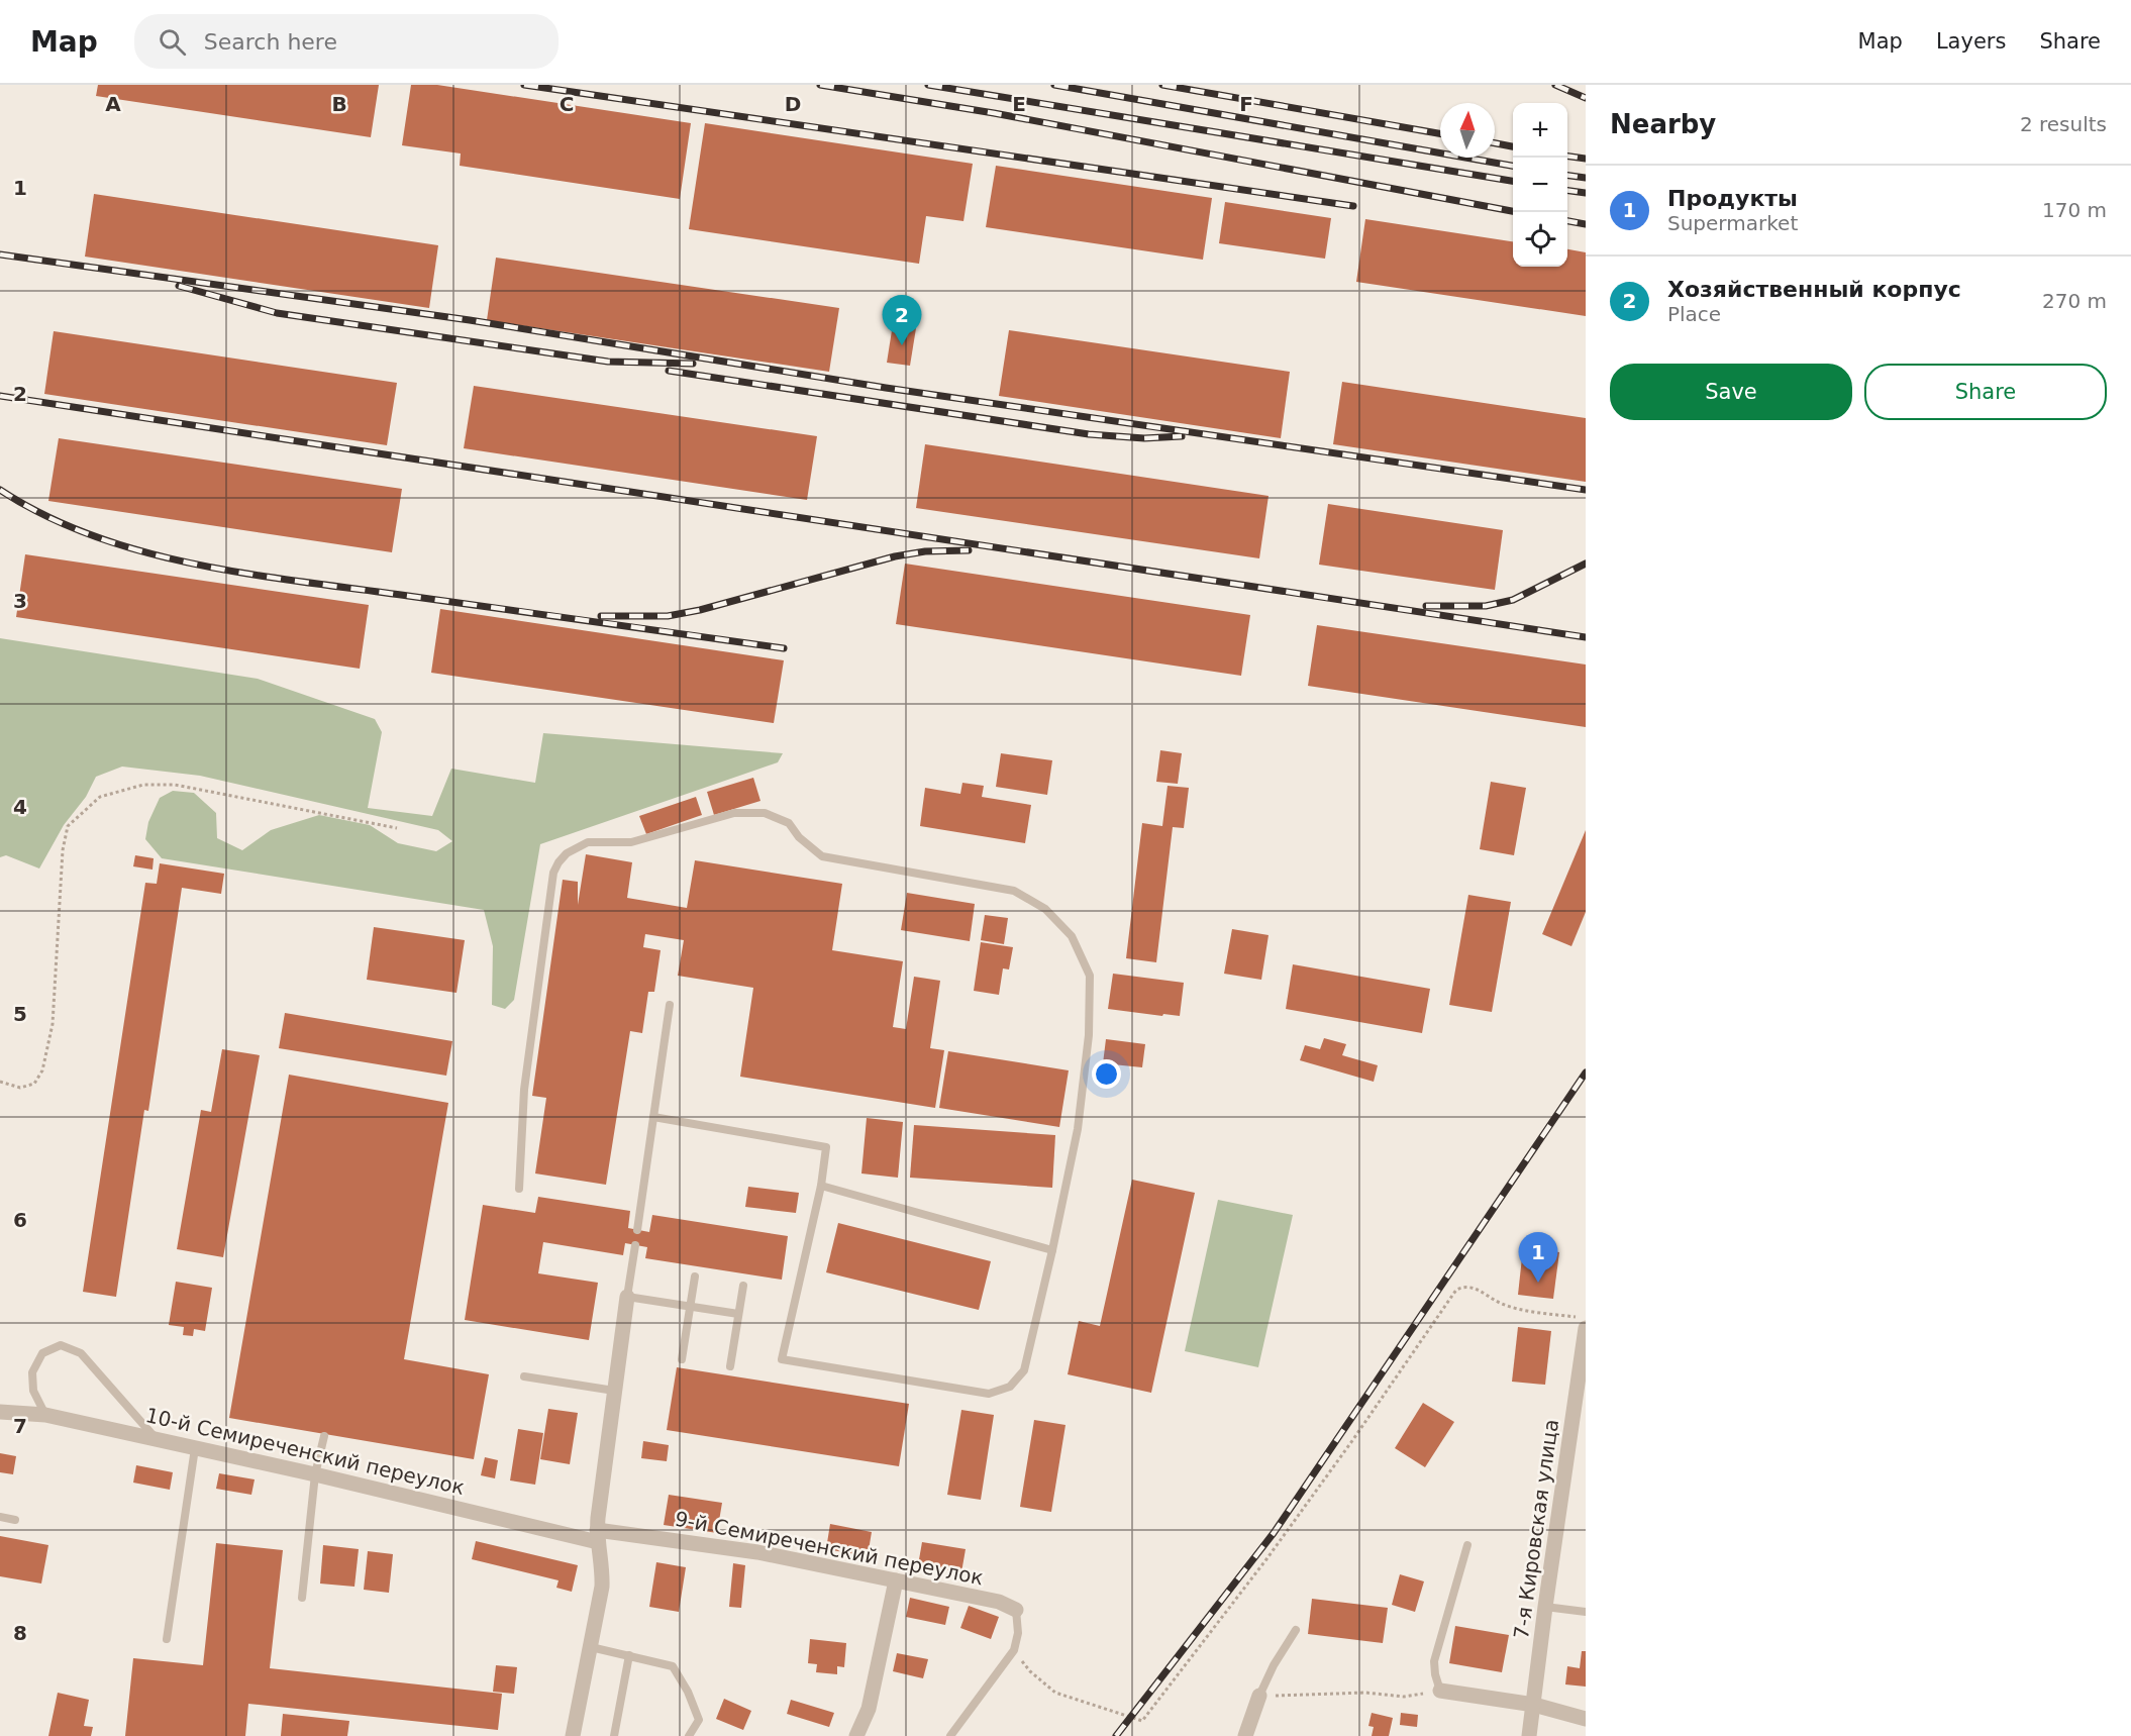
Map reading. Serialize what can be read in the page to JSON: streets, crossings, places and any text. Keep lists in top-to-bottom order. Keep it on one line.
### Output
{"streets":{"street":["10-й Семиреченский переулок","7-я Кировская улица","9-й Семиреченский переулок"]},"crossings":[["10-й Семиреченский переулок","9-й Семиреченский переулок"]],"north":"top","page":{"header":"Map","search":"Search here","nav":["Map","Layers","Share"],"heading":["Nearby","2 results"],"map_buttons":["+","−"],"list":[{"mark":"1","name":"Продукты","note":"Supermarket","value":"170 m"},{"mark":"2","name":"Хозяйственный корпус","note":"Place","value":"270 m"}],"pins":["2","1"],"buttons":["Save","Share"]},"grid":{"columns":["A","B","C","D","E","F"],"rows":["1","2","3","4","5","6","7","8"]}}
